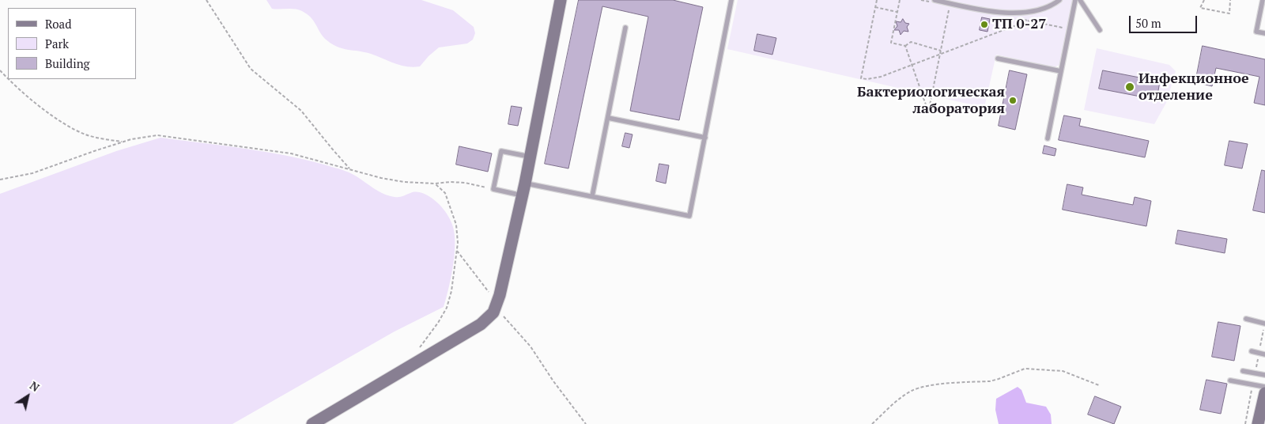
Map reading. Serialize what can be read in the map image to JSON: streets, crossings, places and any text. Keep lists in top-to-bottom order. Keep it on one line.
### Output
{"places":["ТП 0-27","Инфекционное отделение","Бактериологическая лаборатория"],"legend":["Road","Park","Building"],"scale_bar":"50 m","north":"top right"}
